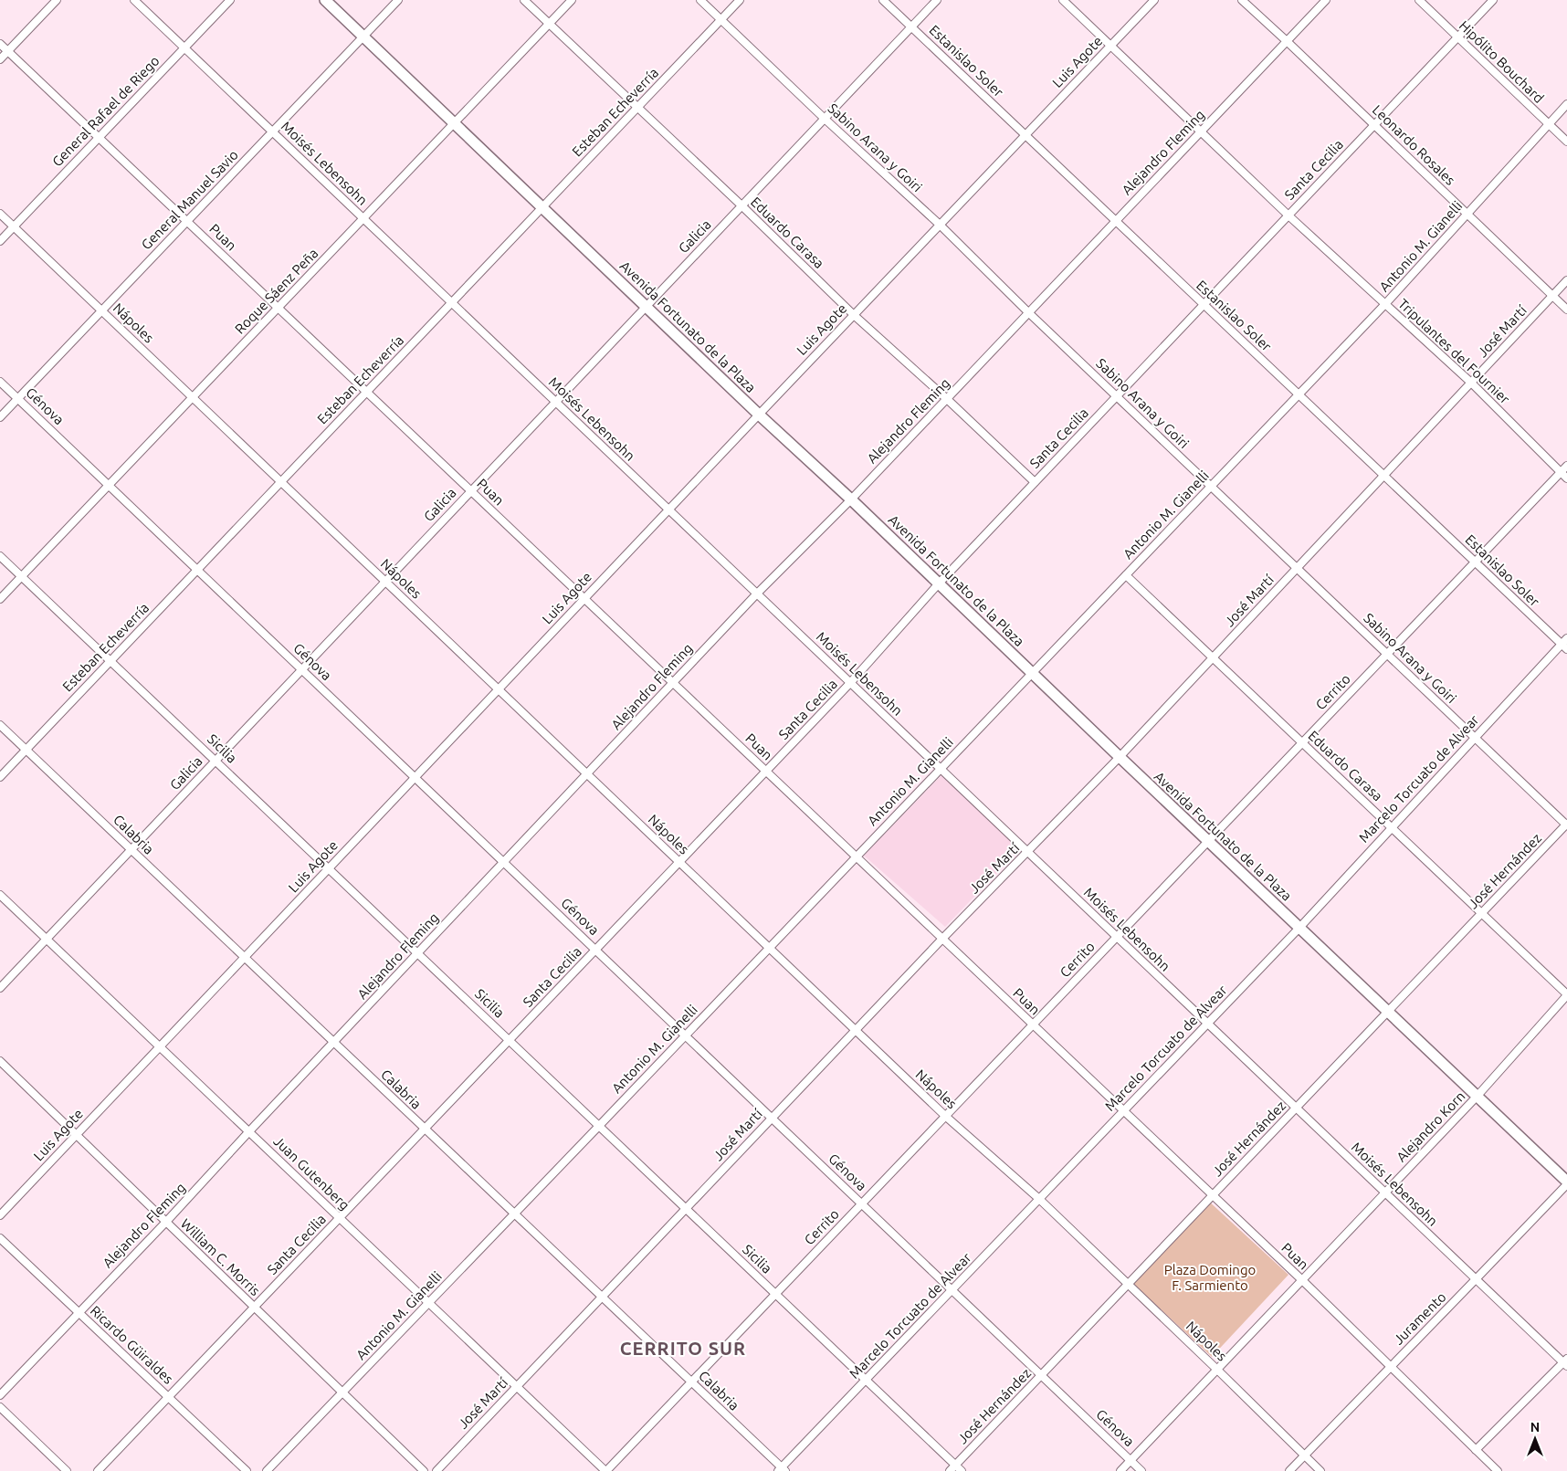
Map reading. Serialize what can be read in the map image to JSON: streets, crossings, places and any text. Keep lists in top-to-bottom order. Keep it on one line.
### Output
{"streets":{"main road":["Avenida Fortunato de la Plaza"],"street":["Estanislao Soler","Luis Agote","Hipólito Bouchard","General Rafael de Riego","Esteban Echeverría","Leonardo Rosales","Sabino Arana y Goiri","Alejandro Fleming","Moisés Lebensohn","Santa Cecilia","General Manuel Savio","Eduardo Carasa","Galicia","Puan","Antonio M. Gianelli","Roque Sáenz Peña","Nápoles","José Martí","Tripulantes del Fournier","Génova","Cerrito","Sicilia","Marcelo Torcuato de Alvear","Calabria","José Hernández","Alejandro Korn","Juan Gutenberg","William C. Morris","Juramento","Ricardo Güiraldes"]},"crossings":[["Estanislao Soler","Luis Agote"],["Estanislao Soler","Alejandro Fleming"],["Estanislao Soler","Santa Cecilia"],["Estanislao Soler","Galicia"],["Estanislao Soler","Antonio M. Gianelli"],["Estanislao Soler","José Martí"],["Estanislao Soler","Cerrito"],["Estanislao Soler","Marcelo Torcuato de Alvear"],["Luis Agote","Sabino Arana y Goiri"],["Luis Agote","Moisés Lebensohn"],["Luis Agote","Eduardo Carasa"],["Luis Agote","Puan"],["Luis Agote","Nápoles"],["Luis Agote","Avenida Fortunato de la Plaza"],["Luis Agote","Tripulantes del Fournier"],["Luis Agote","Génova"],["Luis Agote","Sicilia"],["Luis Agote","Calabria"],["Luis Agote","Juan Gutenberg"],["Luis Agote","William C. Morris"],["Hipólito Bouchard","Santa Cecilia"],["Hipólito Bouchard","Antonio M. Gianelli"],["General Rafael de Riego","Moisés Lebensohn"],["General Rafael de Riego","Puan"],["General Rafael de Riego","Nápoles"],["Esteban Echeverría","Sabino Arana y Goiri"],["Esteban Echeverría","Moisés Lebensohn"],["Esteban Echeverría","Eduardo Carasa"],["Esteban Echeverría","Puan"],["Esteban Echeverría","Nápoles"],["Esteban Echeverría","Avenida Fortunato de la Plaza"],["Esteban Echeverría","Génova"],["Esteban Echeverría","Sicilia"],["Esteban Echeverría","Calabria"],["Leonardo Rosales","Alejandro Fleming"],["Leonardo Rosales","Santa Cecilia"],["Leonardo Rosales","Antonio M. Gianelli"],["Leonardo Rosales","José Martí"],["Sabino Arana y Goiri","Alejandro Fleming"],["Sabino Arana y Goiri","Santa Cecilia"],["Sabino Arana y Goiri","Galicia"],["Sabino Arana y Goiri","Antonio M. Gianelli"],["Sabino Arana y Goiri","José Martí"],["Sabino Arana y Goiri","Cerrito"],["Sabino Arana y Goiri","Marcelo Torcuato de Alvear"],["Sabino Arana y Goiri","José Hernández"],["Alejandro Fleming","Moisés Lebensohn"],["Alejandro Fleming","Eduardo Carasa"],["Alejandro Fleming","Puan"],["Alejandro Fleming","Nápoles"],["Alejandro Fleming","Avenida Fortunato de la Plaza"],["Alejandro Fleming","Tripulantes del Fournier"],["Alejandro Fleming","Génova"],["Alejandro Fleming","Sicilia"],["Alejandro Fleming","Calabria"],["Alejandro Fleming","Juan Gutenberg"],["Alejandro Fleming","William C. Morris"],["Alejandro Fleming","Ricardo Güiraldes"],["Moisés Lebensohn","Santa Cecilia"],["Moisés Lebensohn","General Manuel Savio"],["Moisés Lebensohn","Galicia"],["Moisés Lebensohn","Antonio M. Gianelli"],["Moisés Lebensohn","Roque Sáenz Peña"],["Moisés Lebensohn","José Martí"],["Moisés Lebensohn","Cerrito"],["Moisés Lebensohn","Marcelo Torcuato de Alvear"],["Moisés Lebensohn","José Hernández"],["Moisés Lebensohn","Alejandro Korn"],["Moisés Lebensohn","Juramento"],["Santa Cecilia","Eduardo Carasa"],["Santa Cecilia","Puan"],["Santa Cecilia","Nápoles"],["Santa Cecilia","Avenida Fortunato de la Plaza"],["Santa Cecilia","Tripulantes del Fournier"],["Santa Cecilia","Génova"],["Santa Cecilia","Sicilia"],["Santa Cecilia","Calabria"],["Santa Cecilia","Juan Gutenberg"],["Santa Cecilia","William C. Morris"],["Santa Cecilia","Ricardo Güiraldes"],["General Manuel Savio","Puan"],["General Manuel Savio","Nápoles"],["General Manuel Savio","Avenida Fortunato de la Plaza"],["General Manuel Savio","Génova"],["Eduardo Carasa","Galicia"],["Eduardo Carasa","Antonio M. Gianelli"],["Eduardo Carasa","Roque Sáenz Peña"],["Eduardo Carasa","José Martí"],["Eduardo Carasa","Cerrito"],["Eduardo Carasa","Marcelo Torcuato de Alvear"],["Eduardo Carasa","José Hernández"],["Eduardo Carasa","Alejandro Korn"],["Galicia","Puan"],["Galicia","Nápoles"],["Galicia","Avenida Fortunato de la Plaza"],["Galicia","Génova"],["Galicia","Sicilia"],["Galicia","Calabria"],["Galicia","Juan Gutenberg"],["Puan","Antonio M. Gianelli"],["Puan","Roque Sáenz Peña"],["Puan","José Martí"],["Puan","Cerrito"],["Puan","Marcelo Torcuato de Alvear"],["Puan","José Hernández"],["Puan","Alejandro Korn"],["Puan","Juramento"],["Antonio M. Gianelli","Nápoles"],["Antonio M. Gianelli","Avenida Fortunato de la Plaza"],["Antonio M. Gianelli","Tripulantes del Fournier"],["Antonio M. Gianelli","Génova"],["Antonio M. Gianelli","Sicilia"],["Antonio M. Gianelli","Calabria"],["Antonio M. Gianelli","Juan Gutenberg"],["Antonio M. Gianelli","William C. Morris"],["Roque Sáenz Peña","Nápoles"],["Roque Sáenz Peña","Avenida Fortunato de la Plaza"],["Roque Sáenz Peña","Génova"],["Roque Sáenz Peña","Sicilia"],["Nápoles","José Martí"],["Nápoles","Cerrito"],["Nápoles","Marcelo Torcuato de Alvear"],["Nápoles","José Hernández"],["Nápoles","Alejandro Korn"],["Nápoles","Juramento"],["Avenida Fortunato de la Plaza","José Martí"],["Avenida Fortunato de la Plaza","Cerrito"],["Avenida Fortunato de la Plaza","Marcelo Torcuato de Alvear"],["Avenida Fortunato de la Plaza","José Hernández"],["Avenida Fortunato de la Plaza","Alejandro Korn"],["Avenida Fortunato de la Plaza","Juramento"],["José Martí","Tripulantes del Fournier"],["José Martí","Génova"],["José Martí","Sicilia"],["José Martí","Calabria"],["José Martí","Juan Gutenberg"],["Tripulantes del Fournier","Cerrito"],["Génova","Cerrito"],["Génova","Marcelo Torcuato de Alvear"],["Génova","José Hernández"],["Génova","Alejandro Korn"],["Cerrito","Sicilia"],["Cerrito","Calabria"],["Cerrito","Juan Gutenberg"],["Sicilia","Marcelo Torcuato de Alvear"],["Sicilia","José Hernández"],["Marcelo Torcuato de Alvear","Calabria"]],"districts":["CERRITO SUR"],"parks":["Plaza Domingo F. Sarmiento"],"north":"top"}
